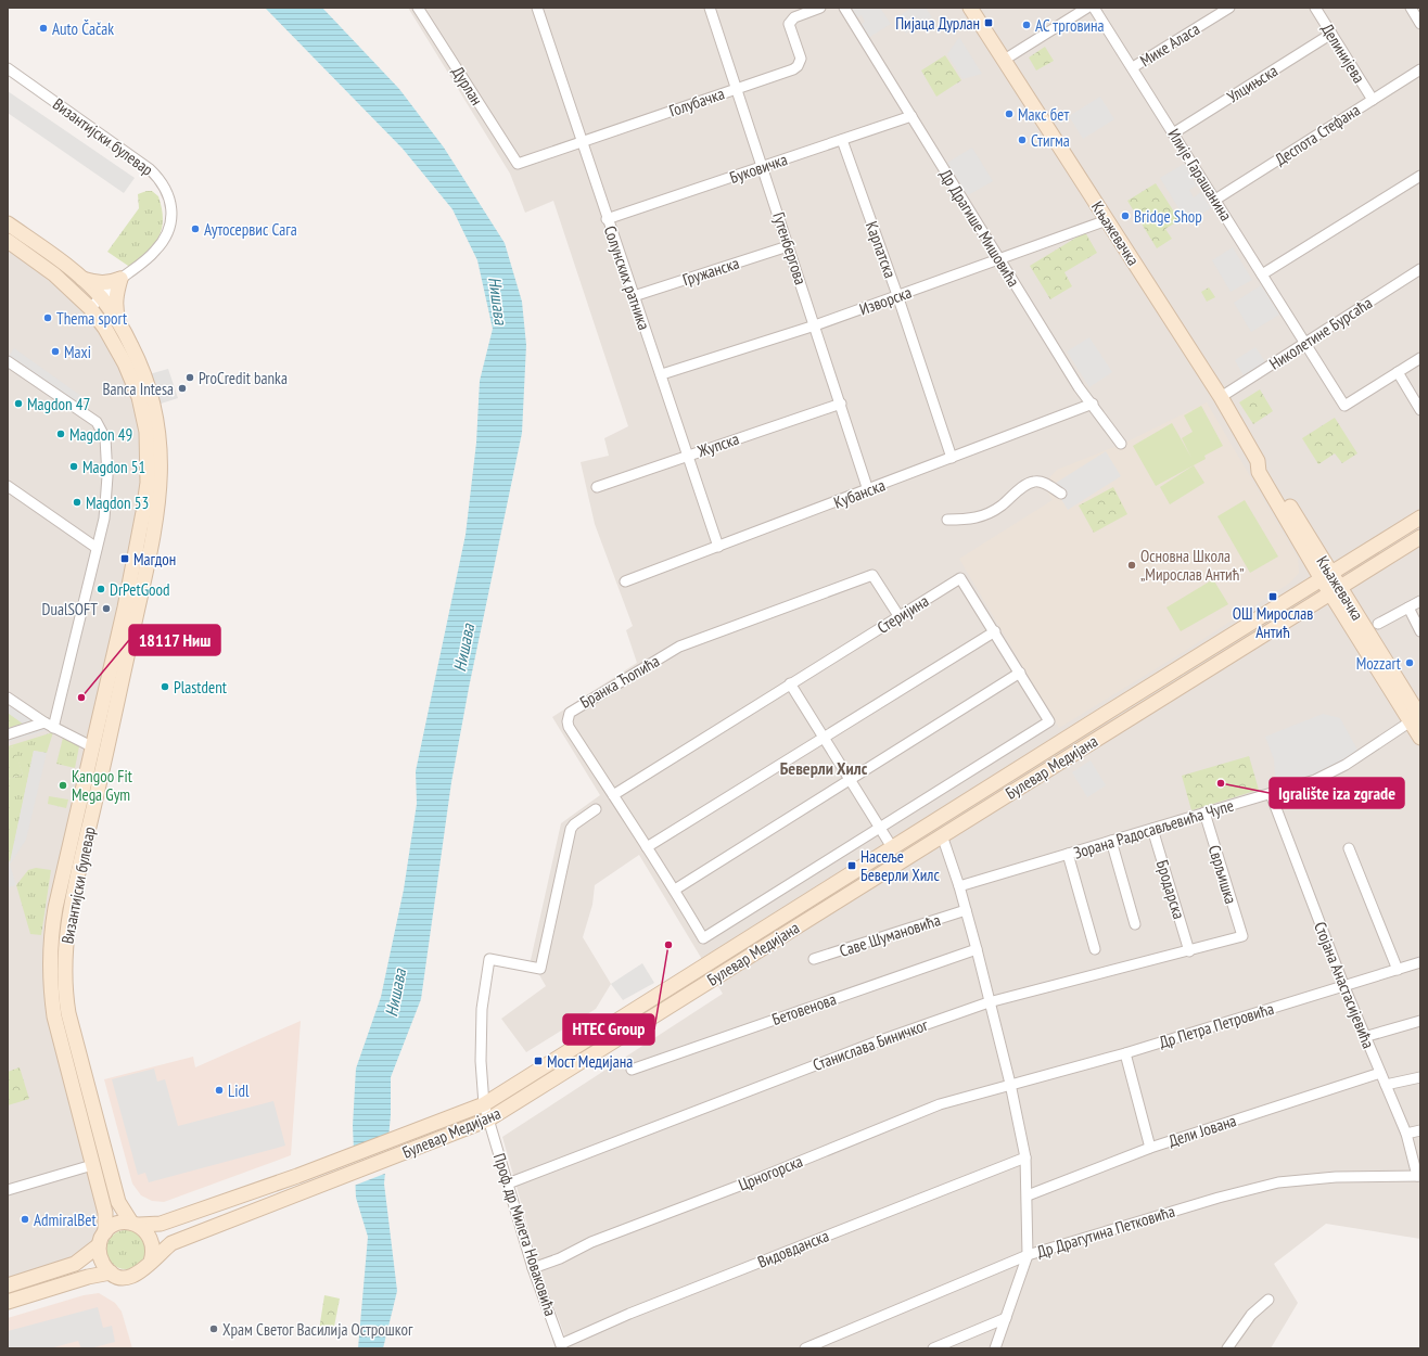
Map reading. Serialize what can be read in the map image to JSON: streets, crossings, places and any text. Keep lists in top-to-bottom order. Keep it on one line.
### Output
{"streets":{"main road":["Византијски булевар","Књажевачка","Булевар Медијана"],"street":["Мике Аласа","Делинијева","Улцињска","Дурлан","Голубачка","Деспота Стефана","Буковичка","Илије Гарашанина","Др Драгише Мишовића","Гутенбергова","Карпатска","Гружанска","Солунских ратника","Изворска","Николетине Бурсаћа","Жупска","Кубанска","Стеријина","Бранка Ћопића","Зорана Радосављевића Чупе","Сврљишка","Бродарска","Саве Шумановића","Стојана Анастасијевића","Бетовенова","Др Петра Петровића","Станислава Биничког","Дели Јована","Црногорска","Др Драгутина Петковића","Проф. др Милета Новаковића","Видовданска"]},"crossings":[["Мике Аласа","Илије Гарашанина"],["Делинијева","Улцињска"],["Делинијева","Деспота Стефана"],["Улцињска","Илије Гарашанина"],["Дурлан","Голубачка"],["Голубачка","Гутенбергова"],["Голубачка","Солунских ратника"],["Деспота Стефана","Илије Гарашанина"],["Византијски булевар","Булевар Медијана"],["Буковичка","Др Драгише Мишовића"],["Буковичка","Гутенбергова"],["Буковичка","Карпатска"],["Буковичка","Солунских ратника"],["Илије Гарашанина","Николетине Бурсаћа"],["Др Драгише Мишовића","Изворска"],["Др Драгише Мишовића","Кубанска"],["Књажевачка","Изворска"],["Књажевачка","Николетине Бурсаћа"],["Књажевачка","Булевар Медијана"],["Књажевачка","Зорана Радосављевића Чупе"],["Гутенбергова","Гружанска"],["Гутенбергова","Изворска"],["Гутенбергова","Жупска"],["Гутенбергова","Кубанска"],["Карпатска","Изворска"],["Карпатска","Кубанска"],["Гружанска","Солунских ратника"],["Солунских ратника","Изворска"],["Солунских ратника","Жупска"],["Солунских ратника","Кубанска"],["Стеријина","Бранка Ћопића"],["Булевар Медијана","Проф. др Милета Новаковића"],["Зорана Радосављевића Чупе","Сврљишка"],["Зорана Радосављевића Чупе","Бродарска"],["Зорана Радосављевића Чупе","Стојана Анастасијевића"],["Сврљишка","Станислава Биничког"],["Бродарска","Станислава Биничког"],["Стојана Анастасијевића","Др Петра Петровића"],["Стојана Анастасијевића","Дели Јована"],["Стојана Анастасијевића","Др Драгутина Петковића"],["Др Петра Петровића","Црногорска"],["Станислава Биничког","Проф. др Милета Новаковића"],["Црногорска","Проф. др Милета Новаковића"],["Проф. др Милета Новаковића","Видовданска"]],"districts":["Беверли Хилс"],"water":["Нишава"],"places":{"transit":["Пијаца Дурлан","Магдон","ОШ Мирослав Антић","Насеље Беверли Хилс","Мост Медијана"],"other":["АС трговина","Auto Čačak","Макс бет","Стигма","Bridge Shop","Аутосервис Сага","Thema sport","Maxi","ProCredit banka","Banca Intesa","Magdon 47","Magdon 49","Magdon 51","Magdon 53","Основна Школа „Мирослав Антић”","DrPetGood","DualSOFT","Mozzart","Plastdent","18117 Ниш","Igralište iza zgrade","Kangoo Fit Mega Gym","HTEC Group","Lidl","AdmiralBet","Храм Светог Василија Острошког"]}}
